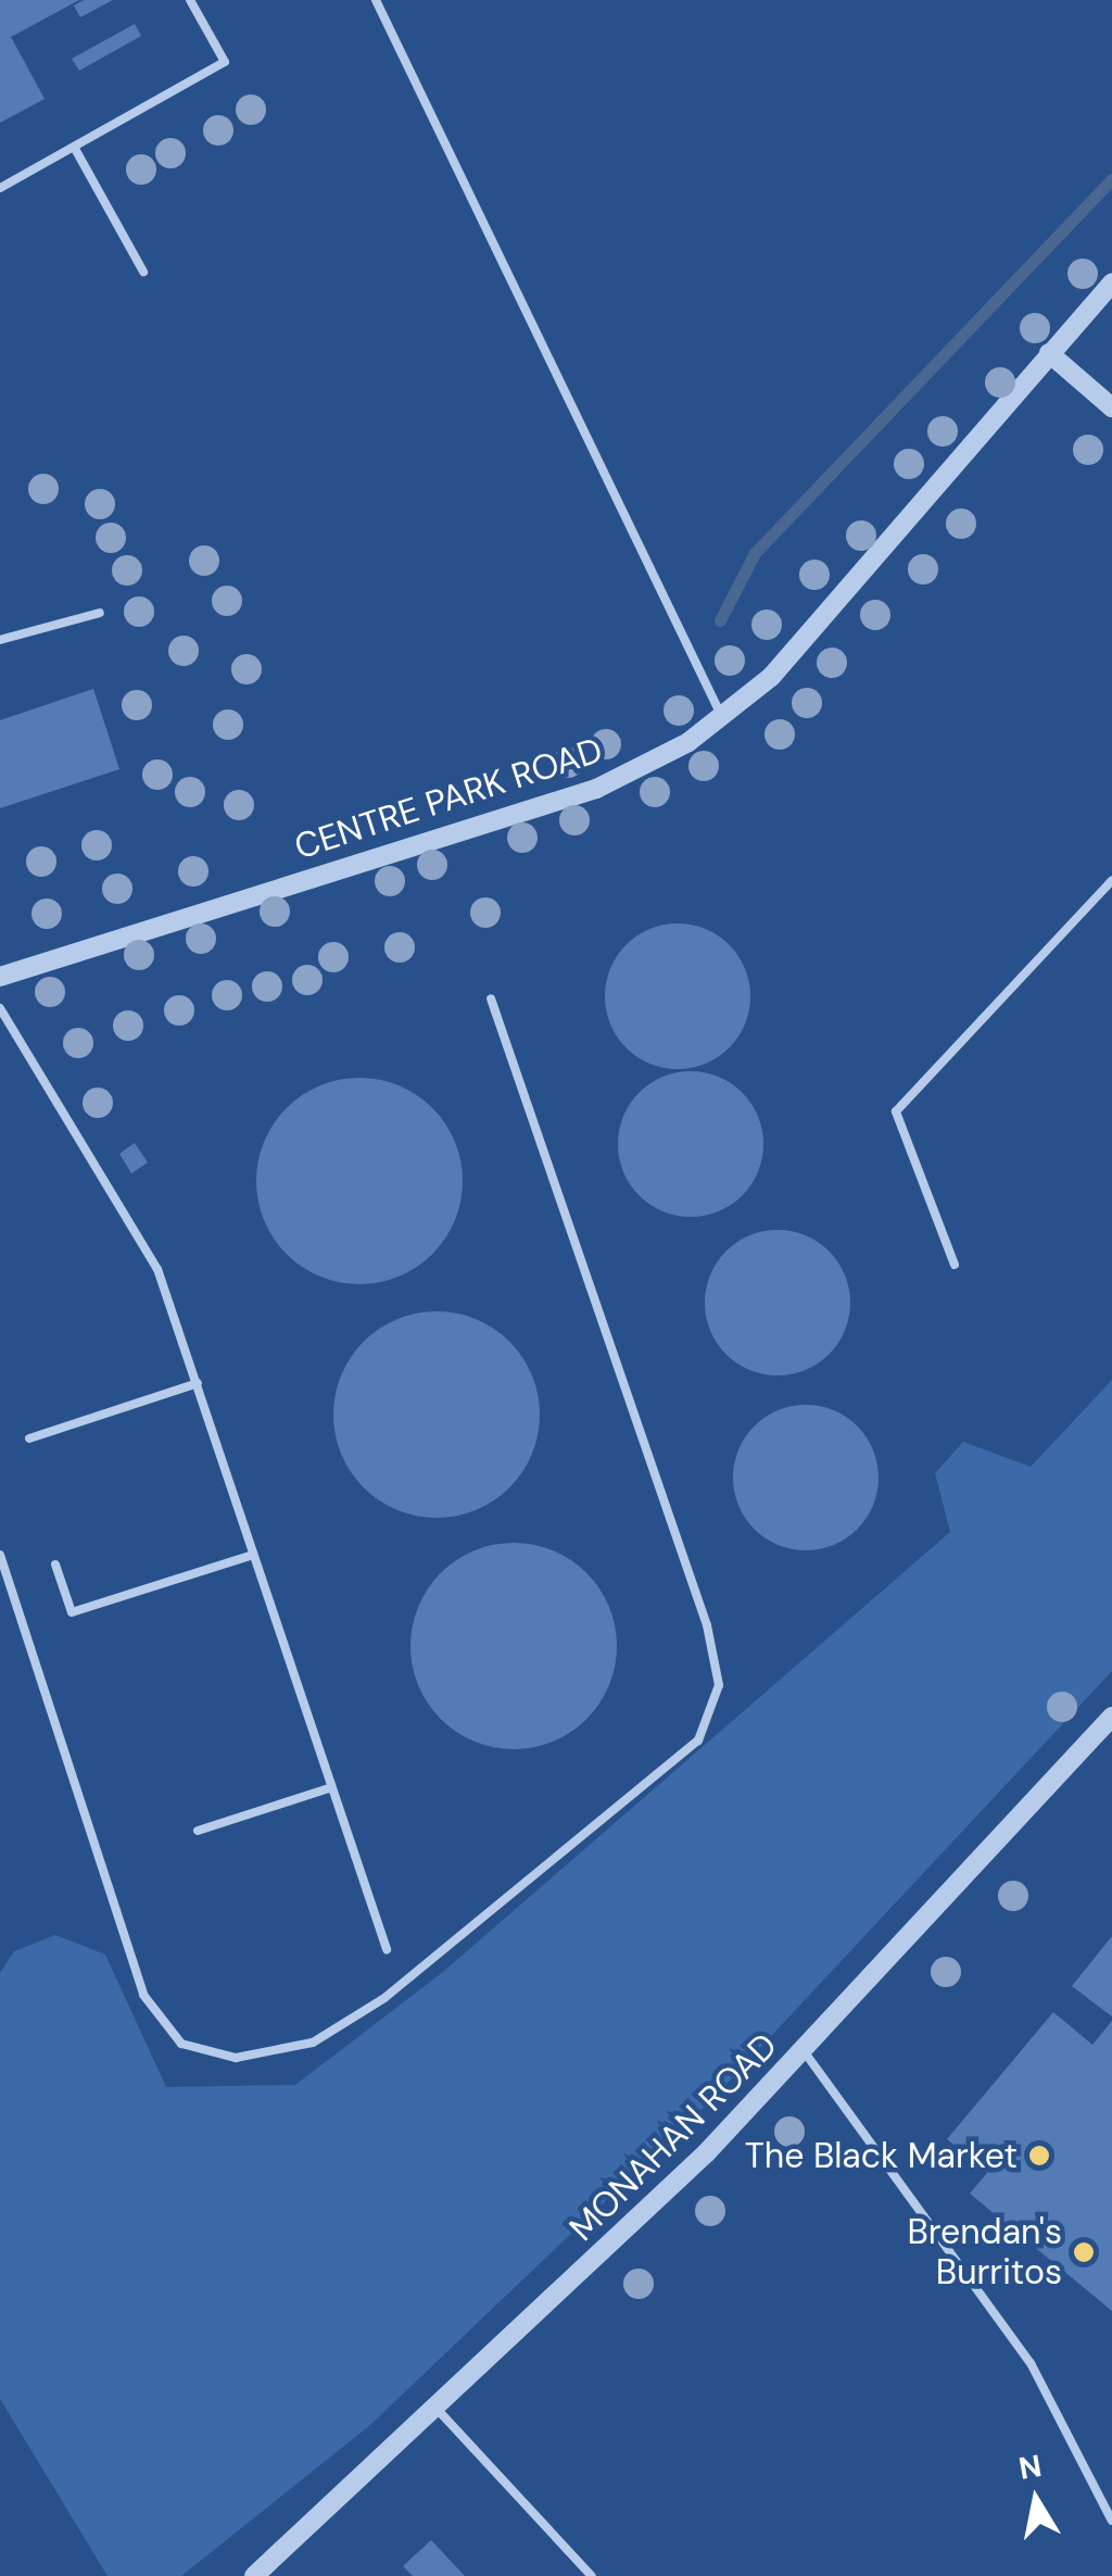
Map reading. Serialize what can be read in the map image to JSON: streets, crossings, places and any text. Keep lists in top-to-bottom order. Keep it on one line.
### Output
{"streets":{"street":["CENTRE PARK ROAD","MONAHAN ROAD"]},"places":["The Black Market","Brendan's Burritos"],"north":"top"}
